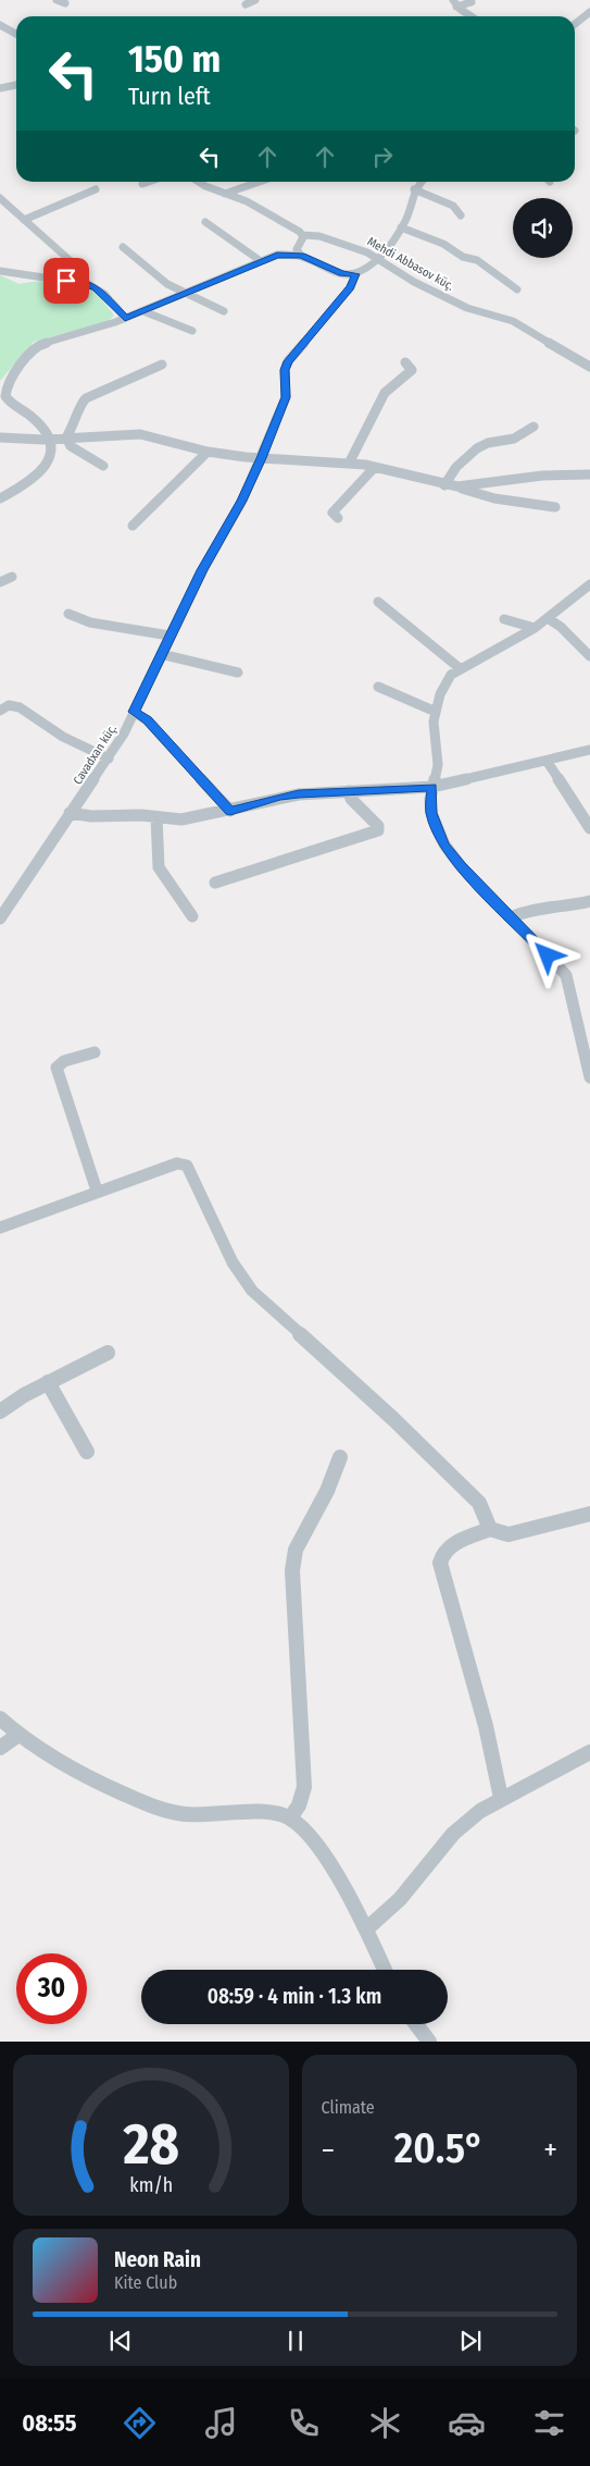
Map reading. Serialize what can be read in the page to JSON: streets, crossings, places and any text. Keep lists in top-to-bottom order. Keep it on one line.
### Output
{"streets":{"street":["Mehdi Abbasov küç.","Cavadxan küç."]},"crossings":[["Mehdi Abbasov küç.","Cavadxan küç."]],"page":{"turn":["150 m","Turn left"],"limit":"30","trip":"08:59 · 4 min · 1.3 km","tile":"Climate","heat":["−","20.5°","+"],"song":["Neon Rain","Kite Club"],"tabs":"08:55","gauge":["28","km/h"]}}
